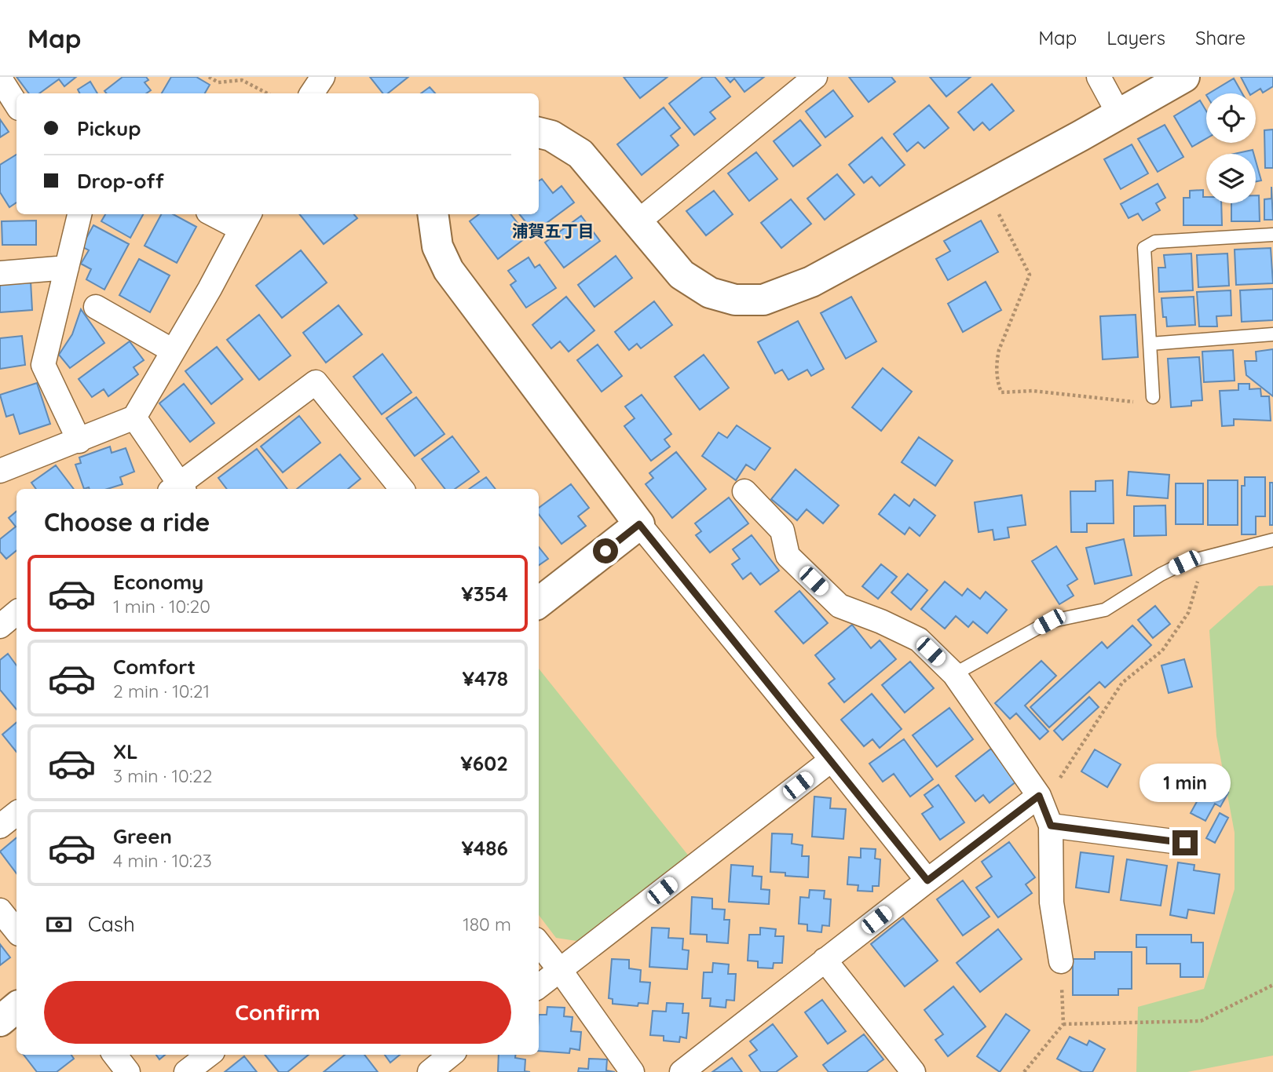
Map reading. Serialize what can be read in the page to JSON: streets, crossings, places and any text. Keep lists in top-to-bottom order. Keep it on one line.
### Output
{"districts":["浦賀五丁目"],"page":{"header":"Map","nav":["Map","Layers","Share"],"banner":["Pickup","Drop-off"],"heading":"Choose a ride","list":[{"name":"Economy","note":"1 min · 10:20","value":"¥354"},{"name":"Comfort","note":"2 min · 10:21","value":"¥478"},{"name":"XL","note":"3 min · 10:22","value":"¥602"},{"name":"Green","note":"4 min · 10:23","value":"¥486"}],"bubble":"1 min","pay":["Cash","180 m"],"buttons":"Confirm"}}
